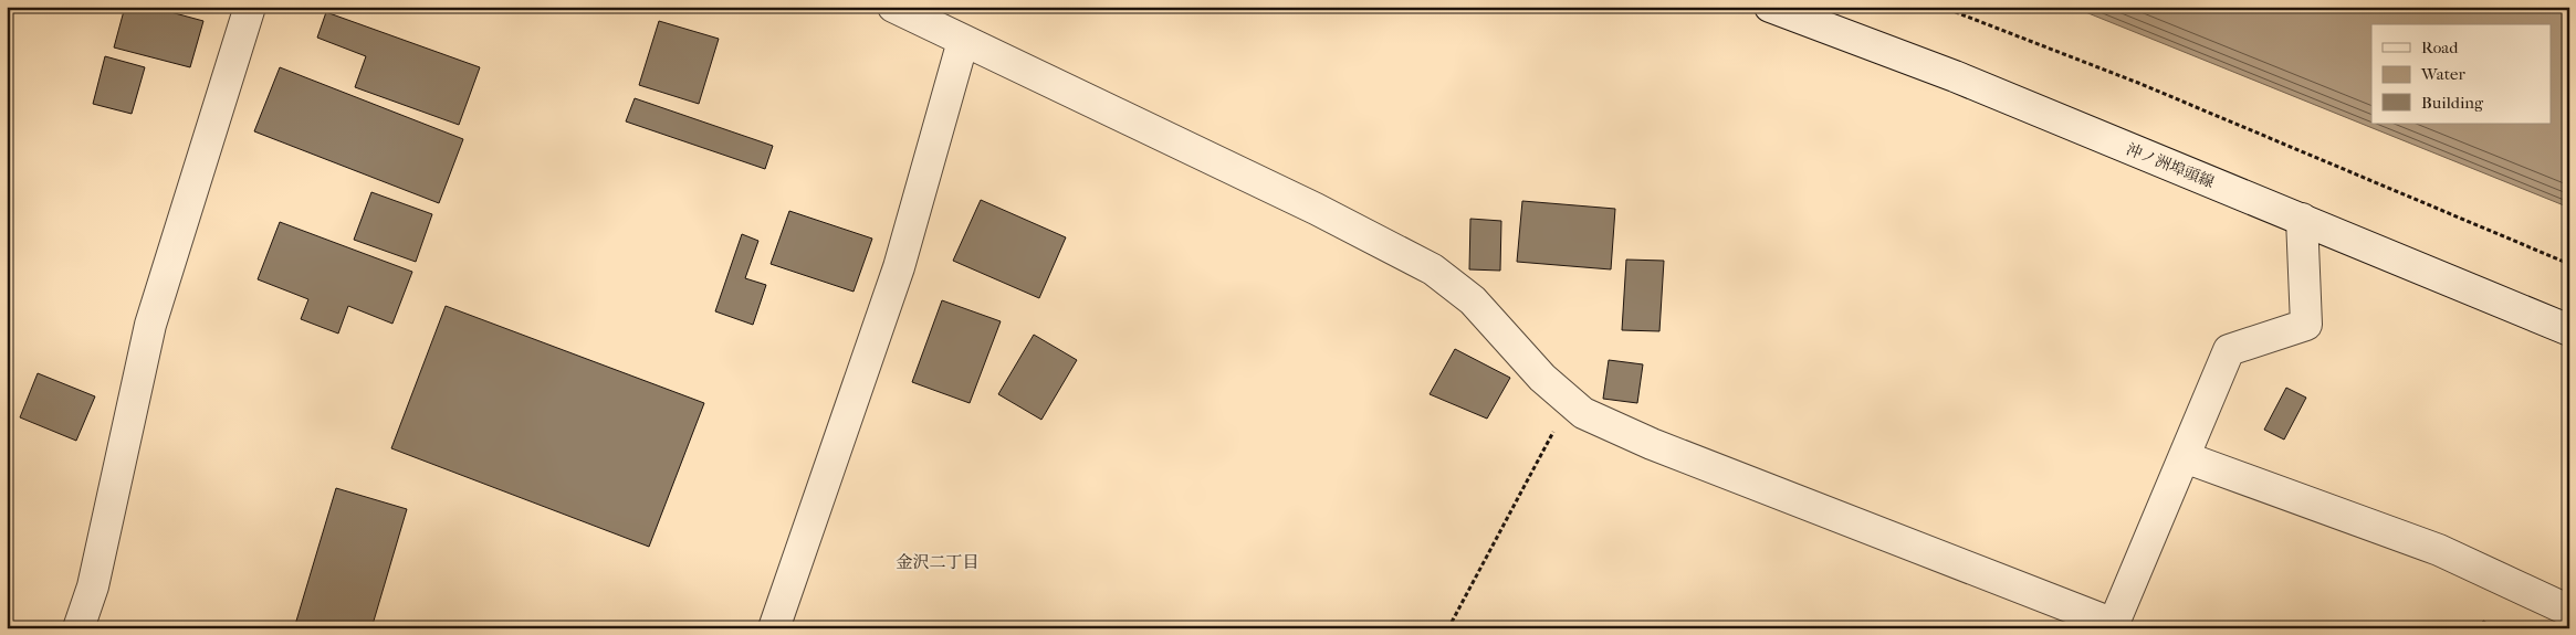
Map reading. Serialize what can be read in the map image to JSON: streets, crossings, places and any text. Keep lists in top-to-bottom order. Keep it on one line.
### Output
{"streets":{"street":["沖ノ洲埠頭線"]},"districts":["金沢二丁目"],"legend":["Road","Water","Building"]}
